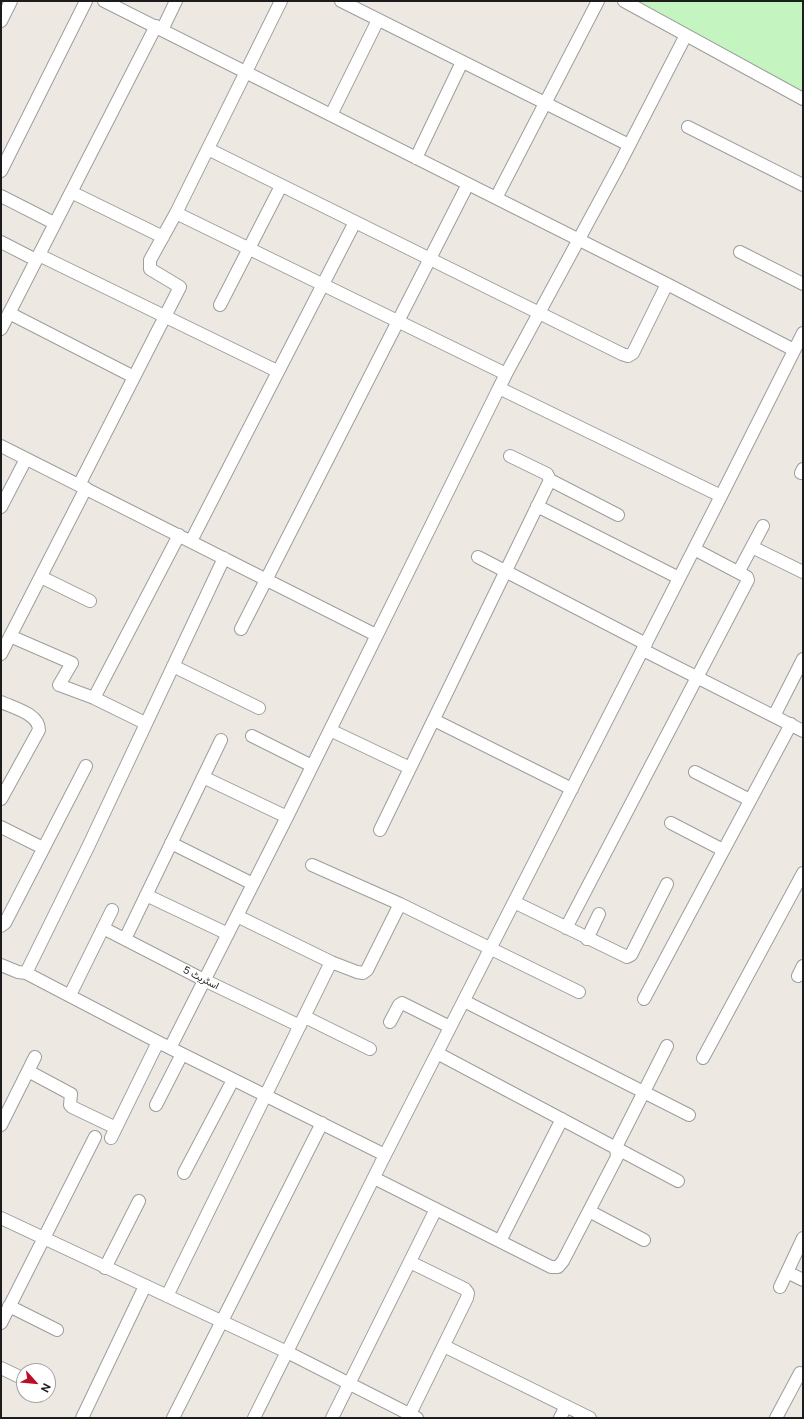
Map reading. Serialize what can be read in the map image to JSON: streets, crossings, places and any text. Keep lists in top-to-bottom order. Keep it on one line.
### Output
{"streets":{"street":["اسٹریٹ 5"]},"north":"bottom right"}
